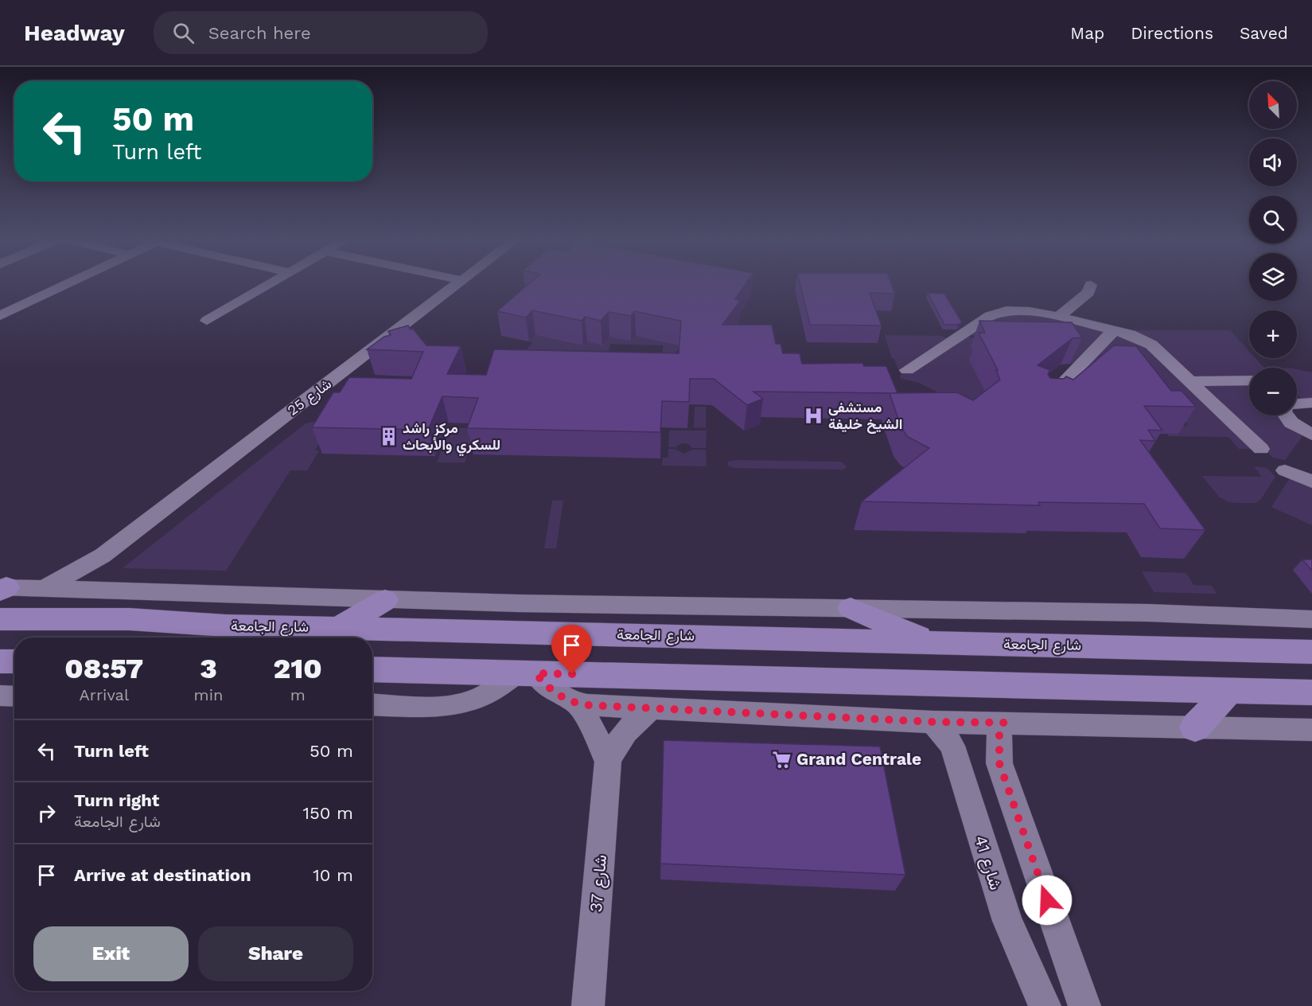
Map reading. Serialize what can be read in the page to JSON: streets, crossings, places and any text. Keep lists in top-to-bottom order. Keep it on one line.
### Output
{"streets":{"main road":["شارع الجامعة"],"street":["شارع 25","شارع 41","شارع 37"]},"places":{"hospital":["مستشفى الشيخ خليفة"],"building":["مركز راشد للسكري والأبحاث"],"supermarket":["Grand Centrale"]},"north":"top left","page":{"header":"Headway","search":"Search here","nav":["Map","Directions","Saved"],"map_buttons":["+","−"],"turn":["50 m","Turn left"],"eta":["08:57","Arrival","3","min","210","m"],"list":[{"name":"Turn left","value":"50 m"},{"name":"Turn right","note":"شارع الجامعة","value":"150 m"},{"name":"Arrive at destination","value":"10 m"}],"buttons":["Exit","Share"]}}
